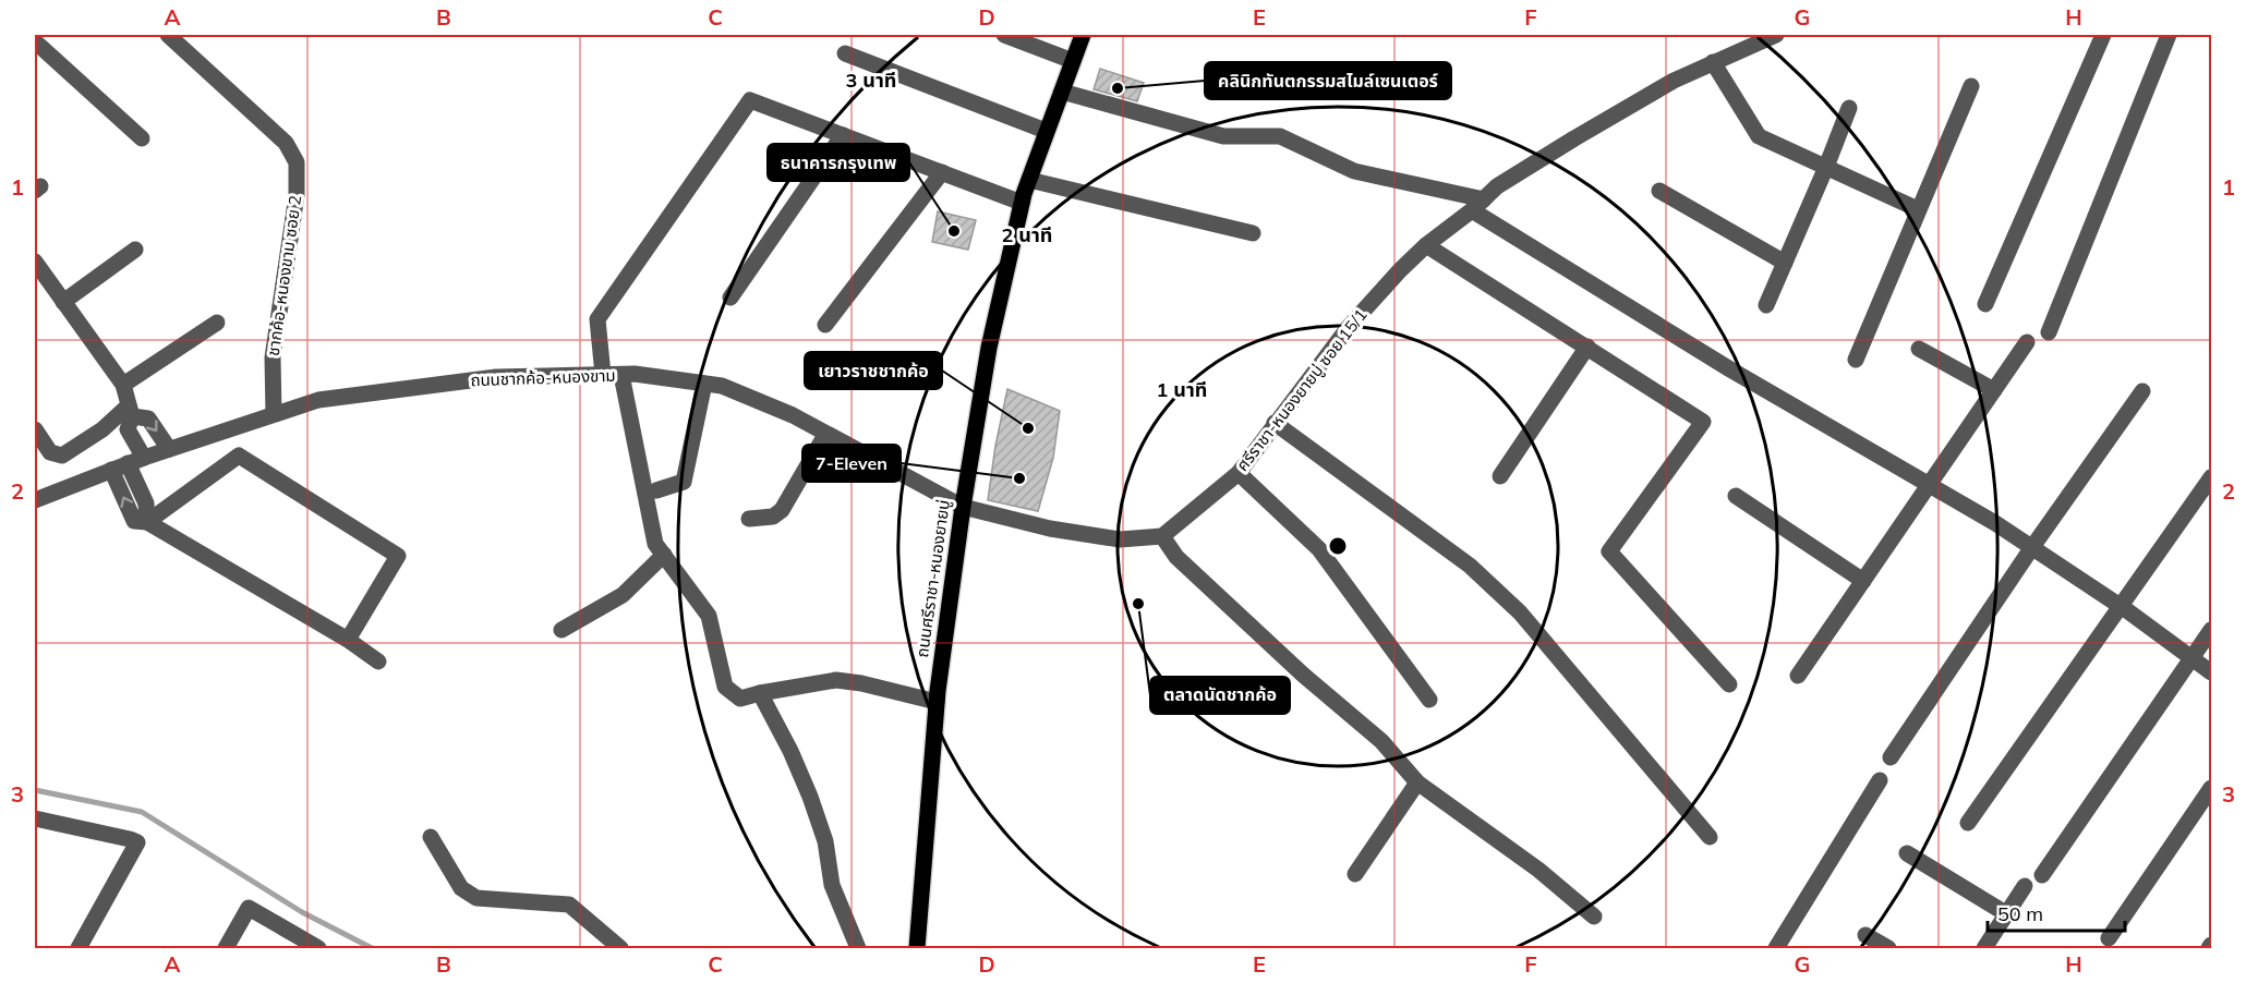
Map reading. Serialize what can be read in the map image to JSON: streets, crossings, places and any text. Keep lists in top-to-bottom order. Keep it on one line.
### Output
{"streets":{"main road":["ถนนศรีราชา-หนองยายบู่"],"street":["ชากค้อ-หนองขาม ซอย 2","ถนนชากค้อ-หนองขาม","ศรีราชา-หนองยายบู่ ซอย 15/1"]},"crossings":[["ชากค้อ-หนองขาม ซอย 2","ถนนชากค้อ-หนองขาม"],["ถนนชากค้อ-หนองขาม","ถนนศรีราชา-หนองยายบู่"]],"places":["คลินิกทันตกรรมสไมล์เซนเตอร์","ธนาคารกรุงเทพ","เยาวราชชากค้อ","7-Eleven","ตลาดนัดชากค้อ"],"scale_bar":"50 m","grid":{"columns":["A","B","C","D","E","F","G","H"],"rows":["1","2","3"]},"rings":["3 นาที","2 นาที","1 นาที"]}
